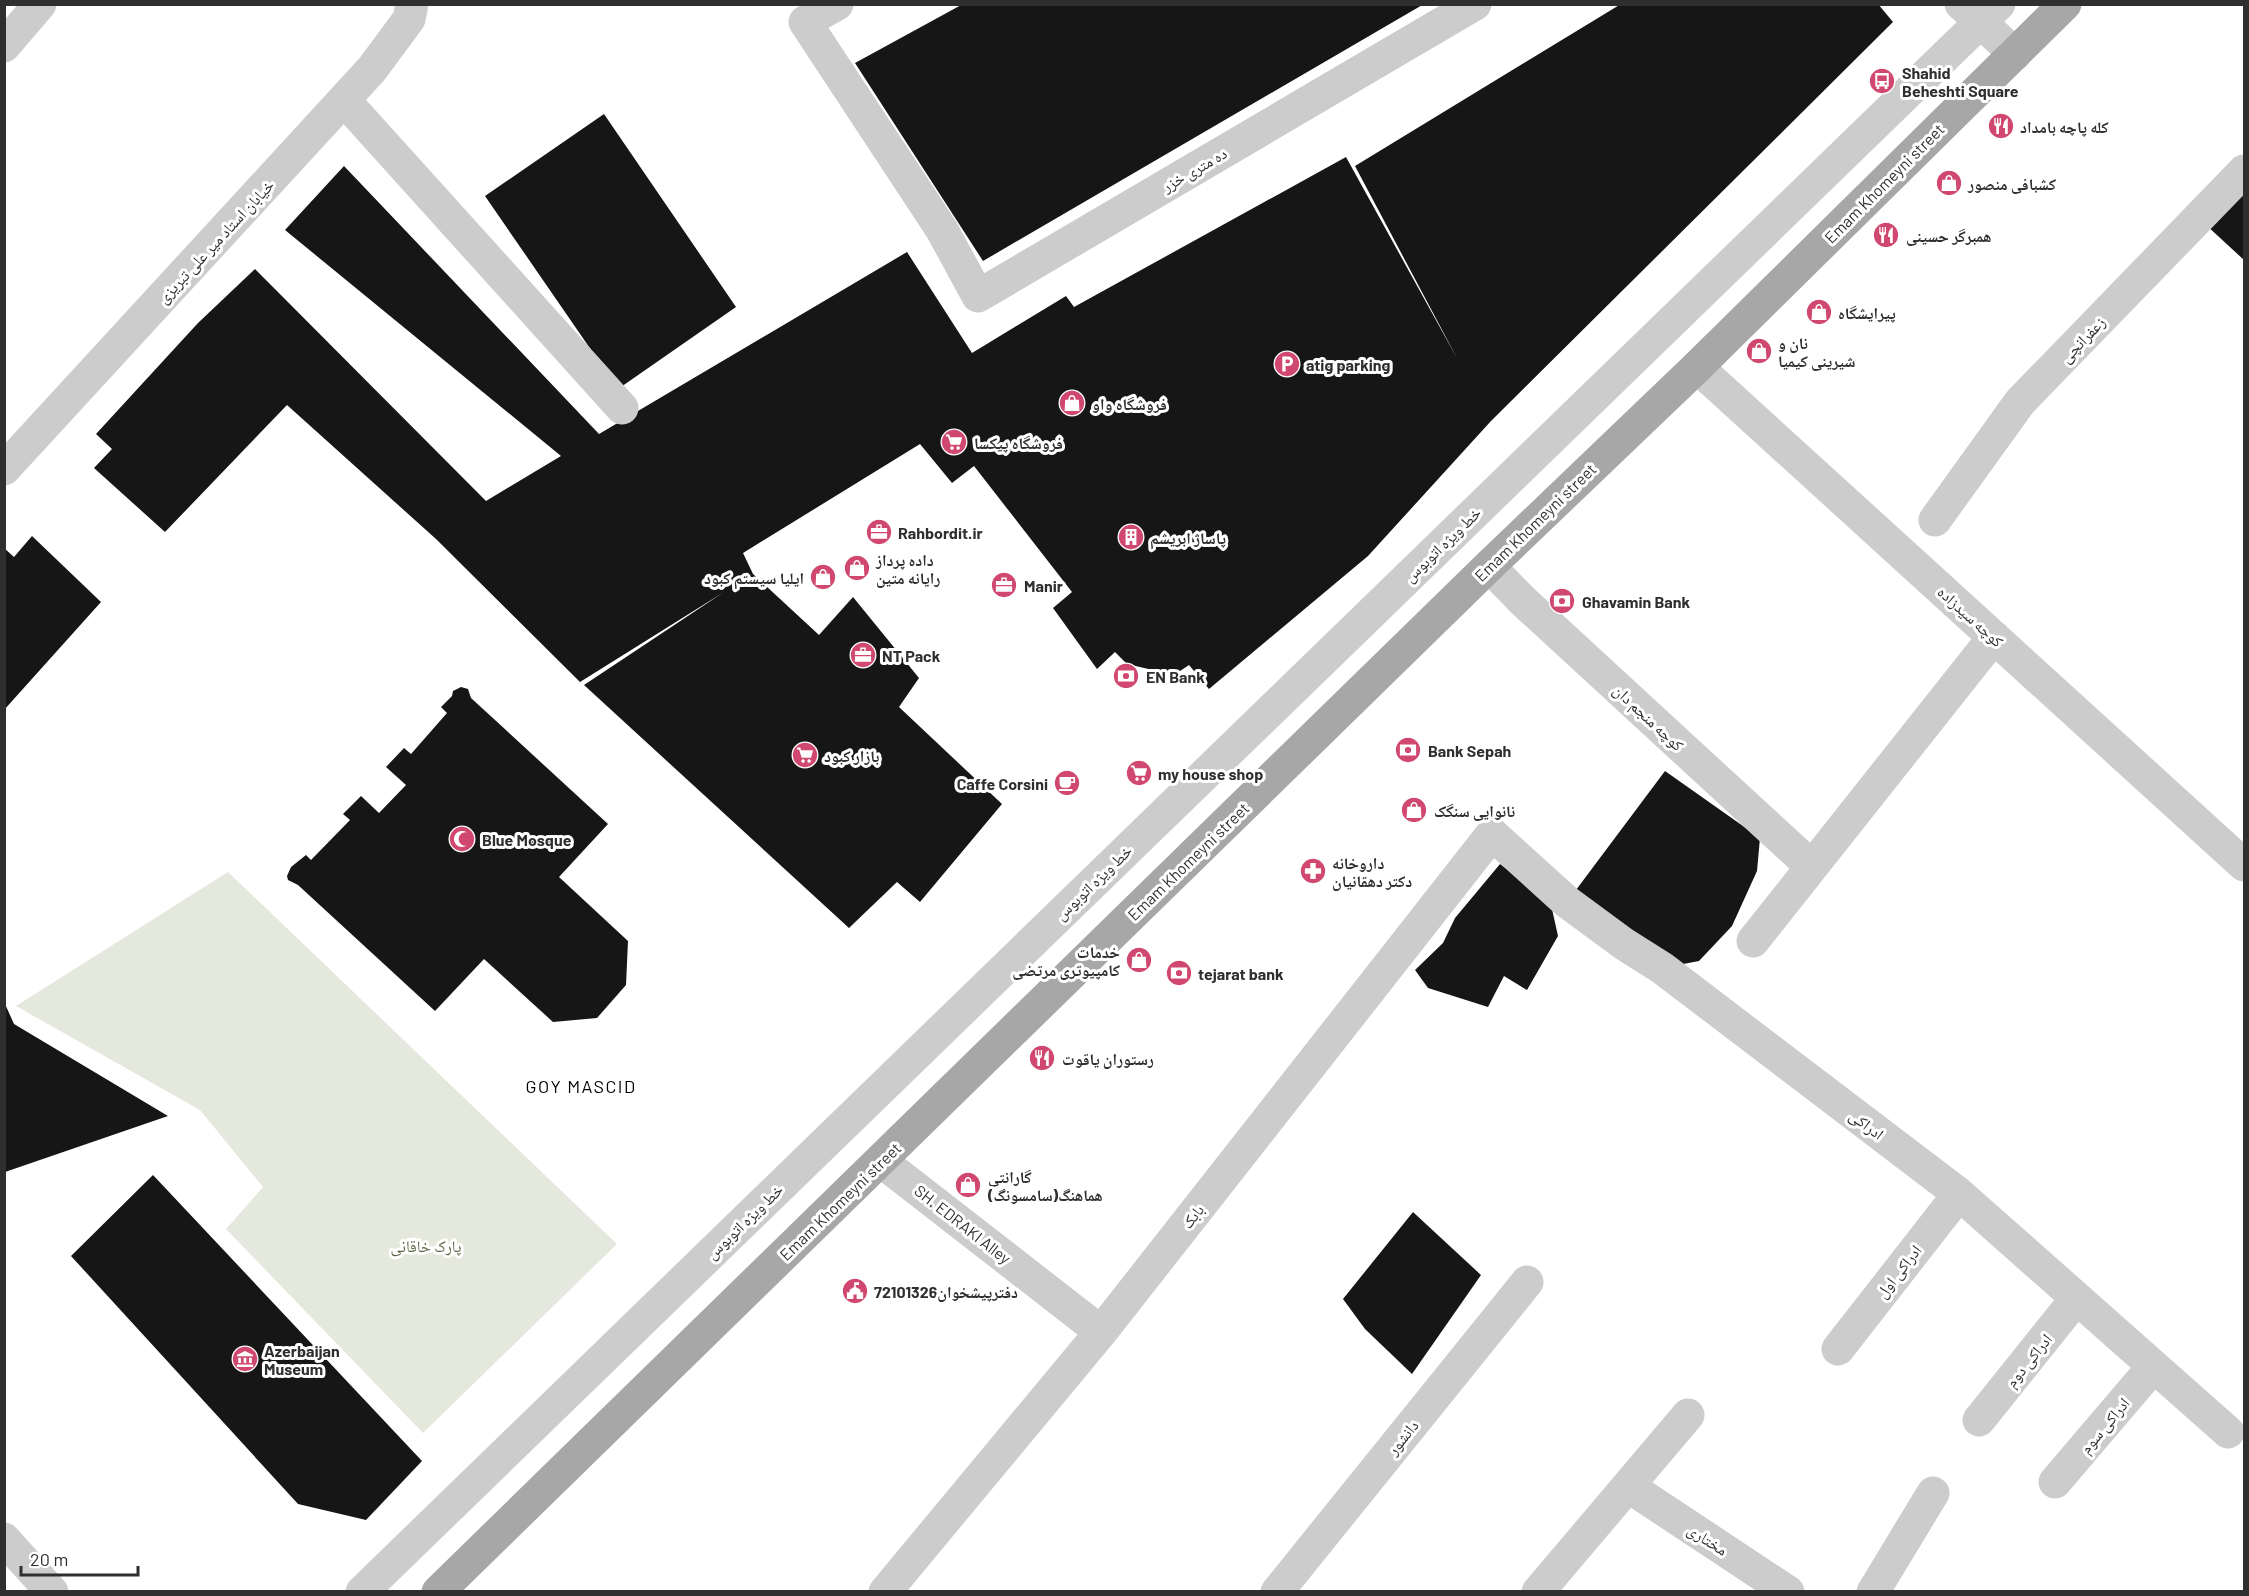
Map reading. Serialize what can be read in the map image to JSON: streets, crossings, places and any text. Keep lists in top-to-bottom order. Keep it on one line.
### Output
{"streets":{"main road":["Emam Khomeyni street"],"street":["ده متری خزر","خیابان استاد میر علی تبریزی","زعفرانچی","خط ویژه اتوبوس","کوچه سیدزاده","کوچه منجم دان","ادراکی","بابک","SH. EDRAKI Alley","ادراکی اول","ادراکی دوم","ادراکی سوم","دانشور","مختاری"]},"crossings":[["Emam Khomeyni street","کوچه سیدزاده"],["Emam Khomeyni street","کوچه منجم دان"],["Emam Khomeyni street","SH. EDRAKI Alley"],["ادراکی","بابک"],["ادراکی","ادراکی اول"],["ادراکی","ادراکی دوم"],["ادراکی","ادراکی سوم"],["بابک","SH. EDRAKI Alley"]],"districts":["GOY MASCID"],"parks":["پارک خاقانی"],"places":{"bus stop":["Shahid Beheshti Square"],"restaurant":["کله پاچه بامداد","همبرگر حسینی","رستوران یاقوت"],"shop":["کشبافی منصور","پیرایشگاه","نان و شیرینی کیمیا","فروشگاه واو","داده پرداز رایانه متین","ایلیا سیستم کبود","نانوایی سنگک","خدمات کامپیوتری مرتضی","گارانتی هماهنگ(سامسونگ)"],"parking":["atig parking"],"supermarket":["فروشگاه پیکسا","بازار کبود","my house shop"],"office":["Rahbordit.ir","Manir","NT Pack"],"building":["پاساژ ابریشم"],"bank":["Ghavamin Bank","EN Bank","Bank Sepah","tejarat bank"],"cafe":["Caffe Corsini"],"mosque":["Blue Mosque"],"pharmacy":["داروخانه دکتر دهقانیان"],"public building":["دفترپیشخوان72101326"],"museum":["Azerbaijan Museum"]},"scale_bar":"20 m"}
